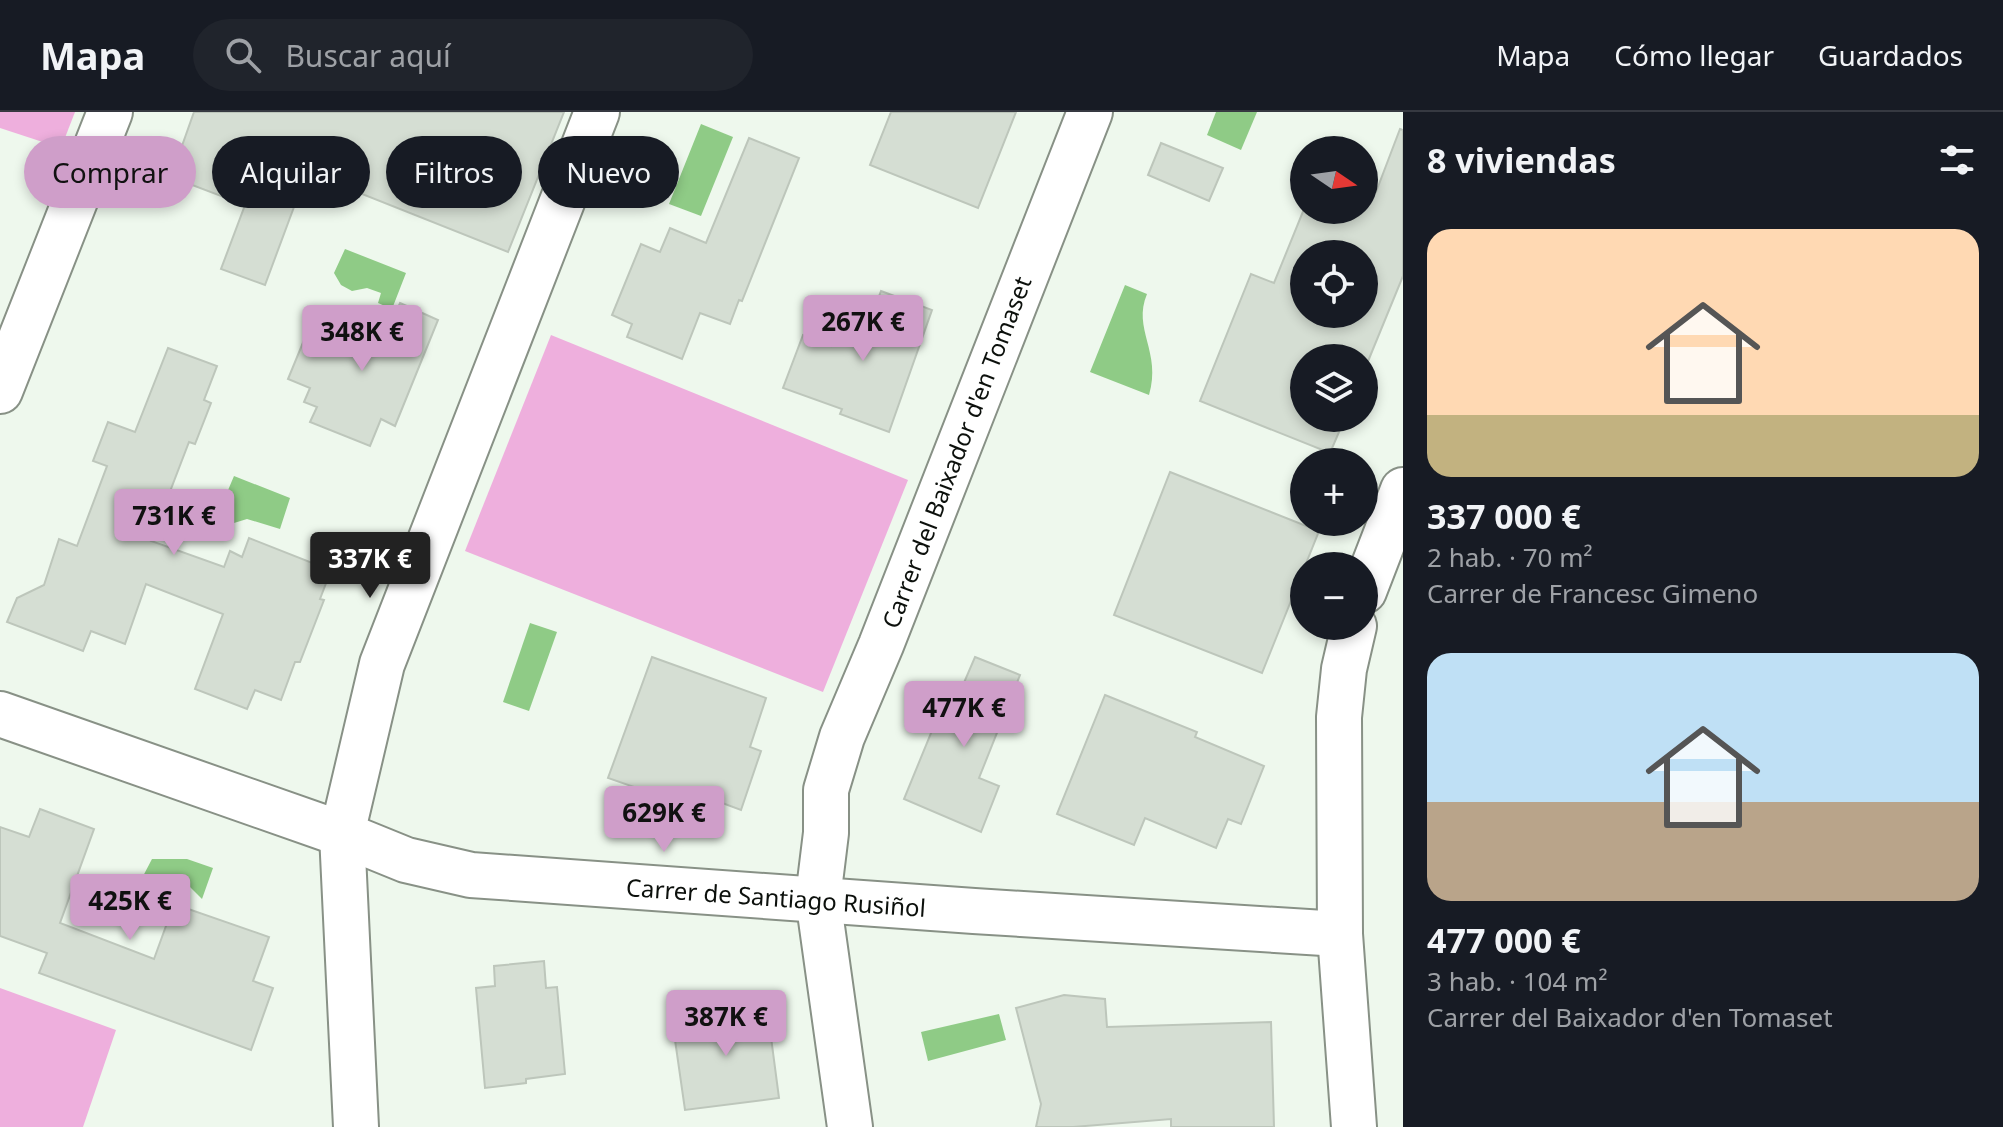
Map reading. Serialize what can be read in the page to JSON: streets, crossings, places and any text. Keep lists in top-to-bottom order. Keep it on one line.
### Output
{"streets":{"street":["Carrer del Baixador d'en Tomaset","Carrer de Santiago Rusiñol"]},"crossings":[["Carrer del Baixador d'en Tomaset","Carrer de Santiago Rusiñol"]],"north":"right","page":{"header":"Mapa","search":"Buscar aquí","nav":["Mapa","Cómo llegar","Guardados"],"heading":"8 viviendas","map_buttons":["+","−"],"chip":["Comprar","Alquilar","Filtros","Nuevo"],"list":[{"name":"337 000 €","note":"2 hab. · 70 m² · Carrer de Francesc Gimeno"},{"name":"477 000 €","note":"3 hab. · 104 m² · Carrer del Baixador d'en Tomaset"}],"price":["267K €","348K €","731K €","337K €","477K €","629K €","425K €","387K €"]}}
